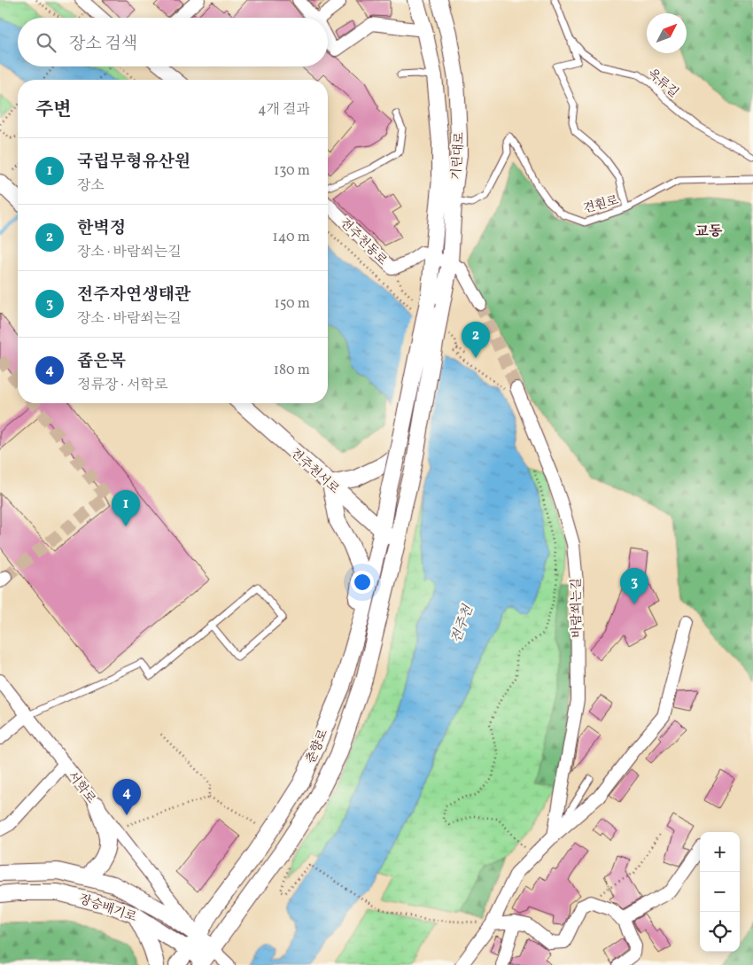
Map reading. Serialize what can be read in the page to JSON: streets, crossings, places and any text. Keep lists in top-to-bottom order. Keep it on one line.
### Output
{"streets":{"street":["기린대로","전주천동로","전주천서로","바람쐬는길","춘향로","서학로","장승배기로"],"lane":["옥류길","견훤로"]},"crossings":[["기린대로","견훤로"],["기린대로","전주천동로"],["기린대로","춘향로"],["전주천서로","춘향로"],["춘향로","서학로"],["춘향로","장승배기로"]],"districts":["교동"],"water":["전주천"],"north":"top right","page":{"search":"장소 검색","heading":["주변","4개 결과"],"list":[{"mark":"1","name":"국립무형유산원","note":"장소","value":"130 m"},{"mark":"2","name":"한벽정","note":"장소 · 바람쐬는길","value":"140 m"},{"mark":"3","name":"전주자연생태관","note":"장소 · 바람쐬는길","value":"150 m"},{"mark":"4","name":"좁은목","note":"정류장 · 서학로","value":"180 m"}],"pins":["2","1","3","4"],"map_buttons":["+","−"]}}
